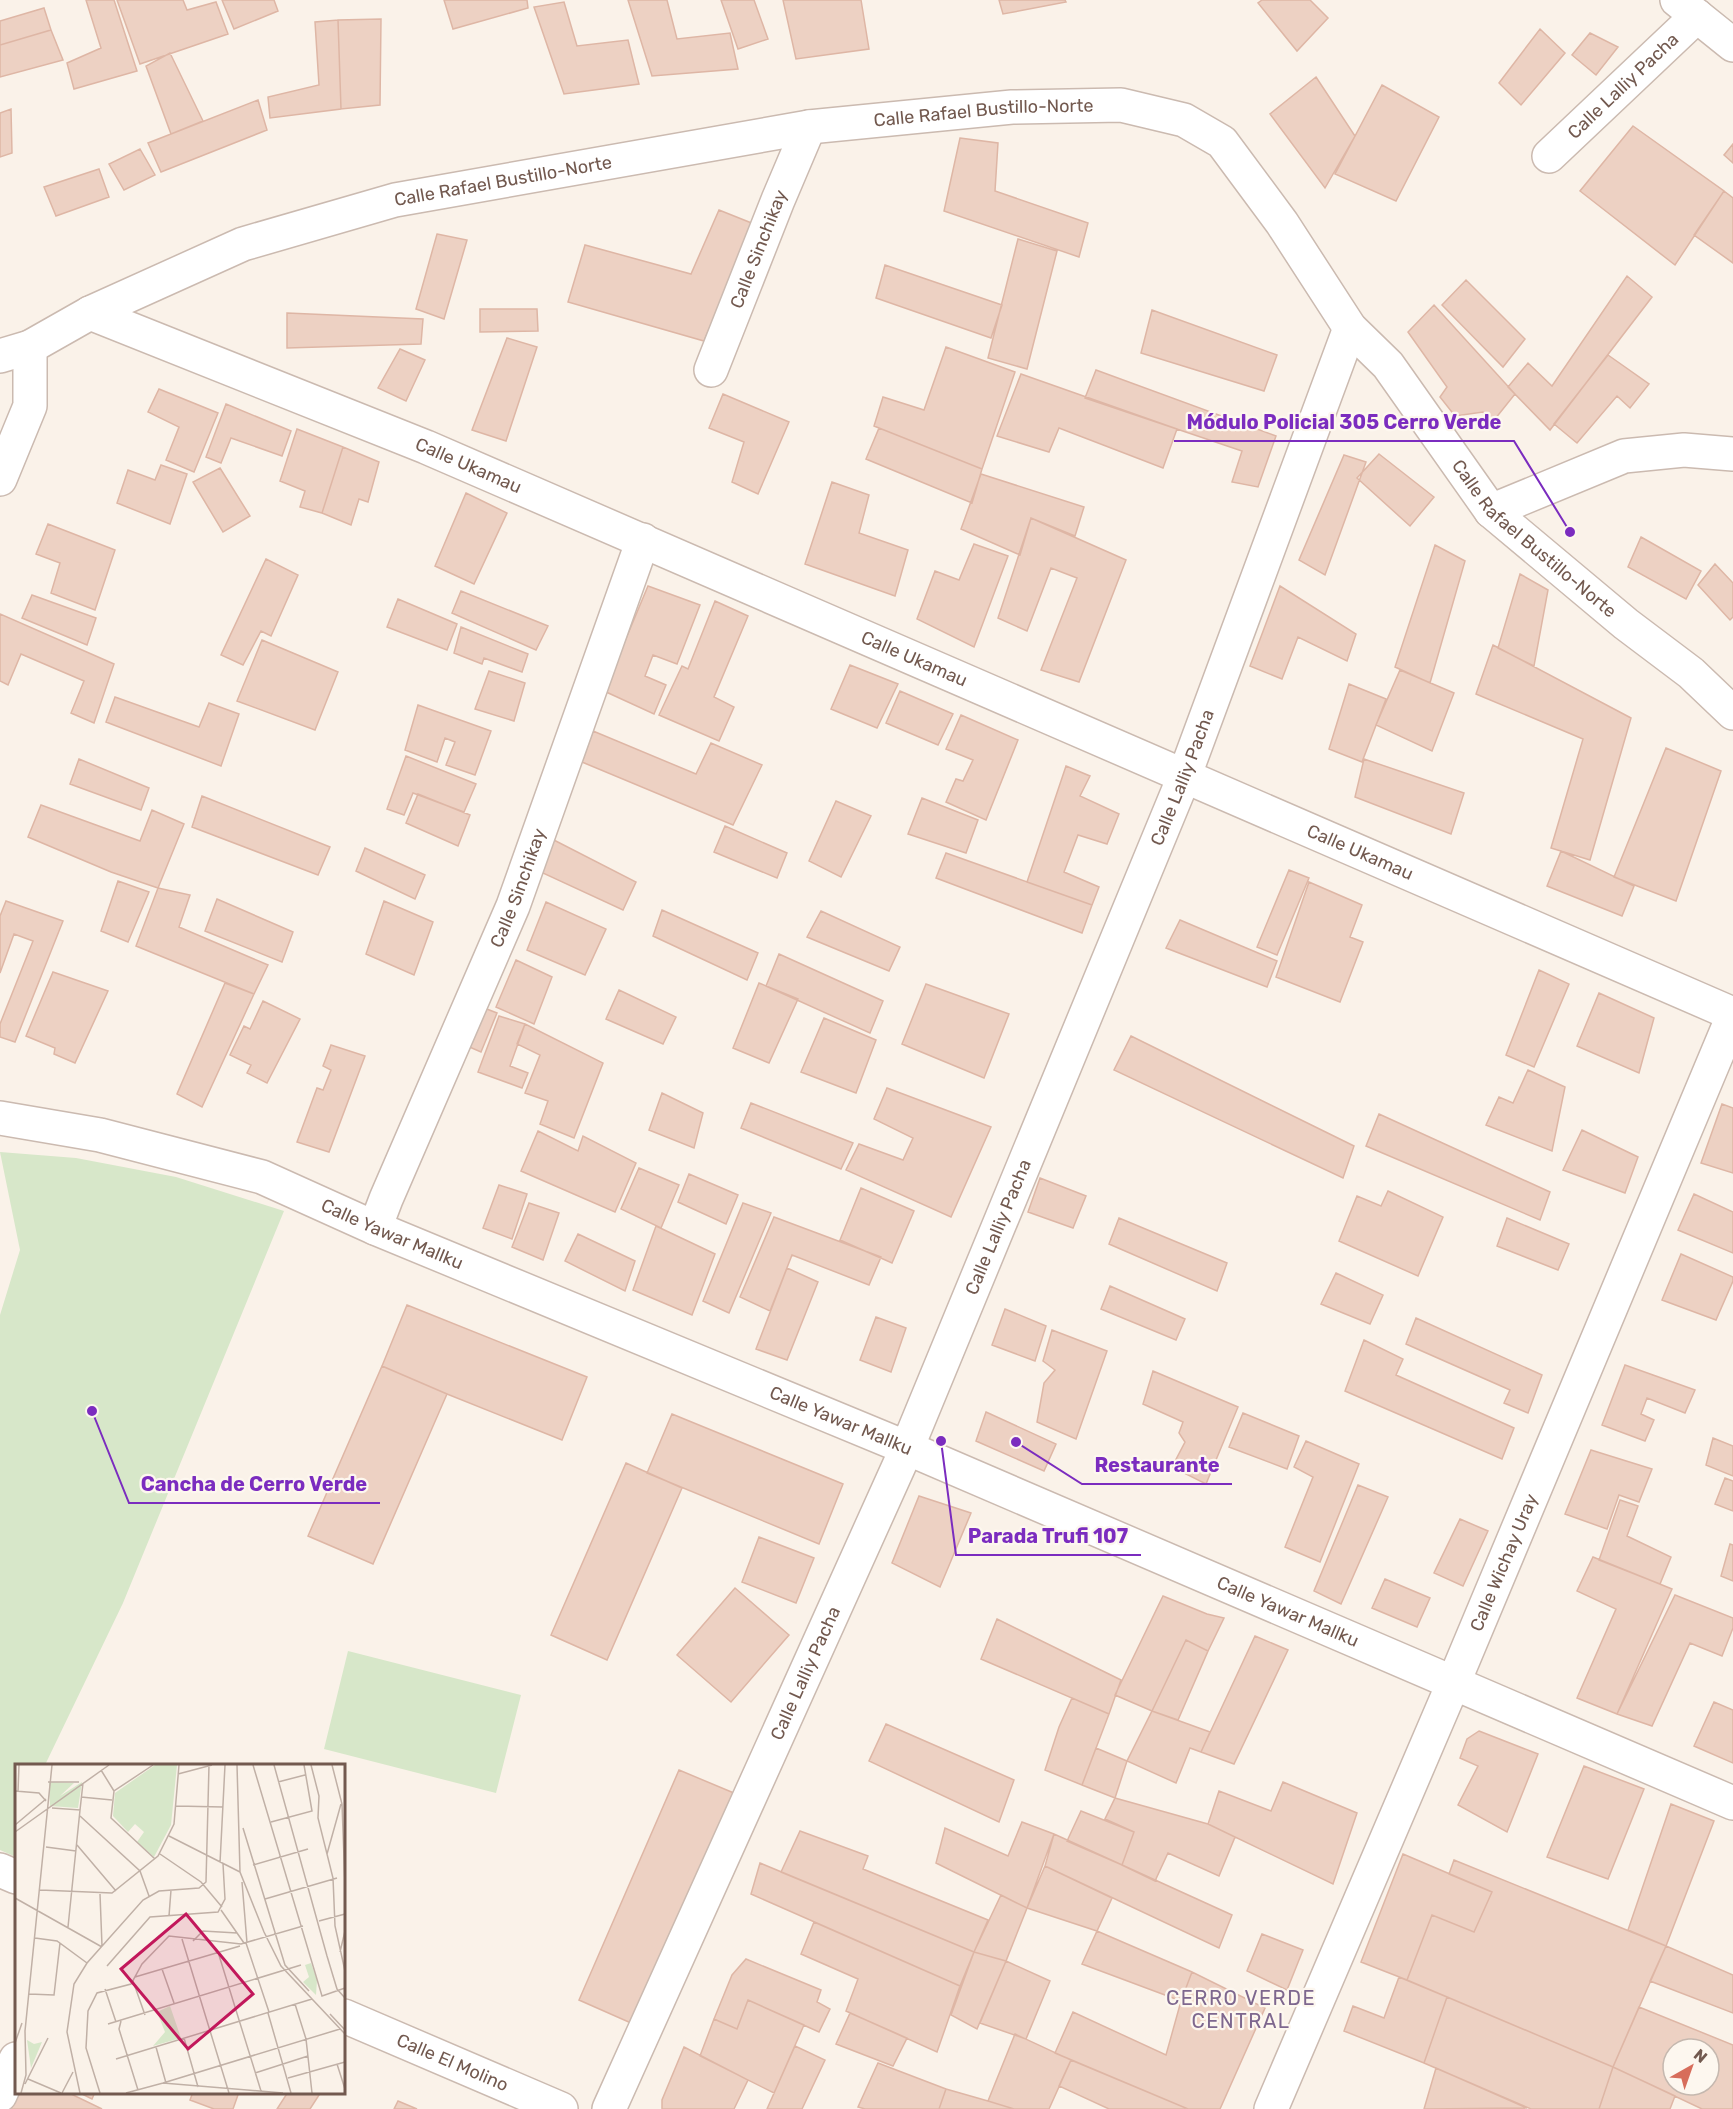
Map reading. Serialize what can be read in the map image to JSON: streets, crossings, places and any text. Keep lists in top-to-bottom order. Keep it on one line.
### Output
{"streets":{"street":["Calle Lalliy Pacha","Calle Rafael Bustillo-Norte","Calle Sinchikay","Calle Ukamau","Calle Yawar Mallku","Calle Wichay Uray","Calle El Molino"]},"crossings":[["Calle Lalliy Pacha","Calle Rafael Bustillo-Norte"],["Calle Lalliy Pacha","Calle Ukamau"],["Calle Lalliy Pacha","Calle Yawar Mallku"],["Calle Rafael Bustillo-Norte","Calle Sinchikay"],["Calle Rafael Bustillo-Norte","Calle Ukamau"],["Calle Sinchikay","Calle Ukamau"],["Calle Sinchikay","Calle Yawar Mallku"],["Calle Ukamau","Calle Wichay Uray"],["Calle Yawar Mallku","Calle Wichay Uray"]],"districts":["CERRO VERDE CENTRAL"],"places":["Módulo Policial 305 Cerro Verde","Cancha de Cerro Verde","Parada Trufi 107","Restaurante"],"north":"top right"}
